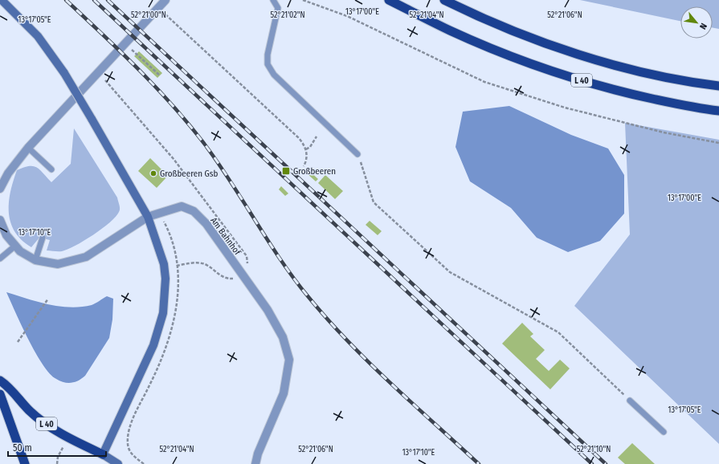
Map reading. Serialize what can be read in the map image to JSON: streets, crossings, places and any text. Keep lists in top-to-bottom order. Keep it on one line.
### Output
{"streets":{"highway":["L 40"],"street":["Am Bahnhof"]},"places":{"transit":["Großbeeren"],"other":["Großbeeren Gsb"]},"scale_bar":"50 m","north":"bottom right","coordinates":["13°17'00\"E","52°21'00\"N","52°21'02\"N","52°21'04\"N","52°21'06\"N","13°17'05\"E","13°17'10\"E","52°21'10\"N"]}
